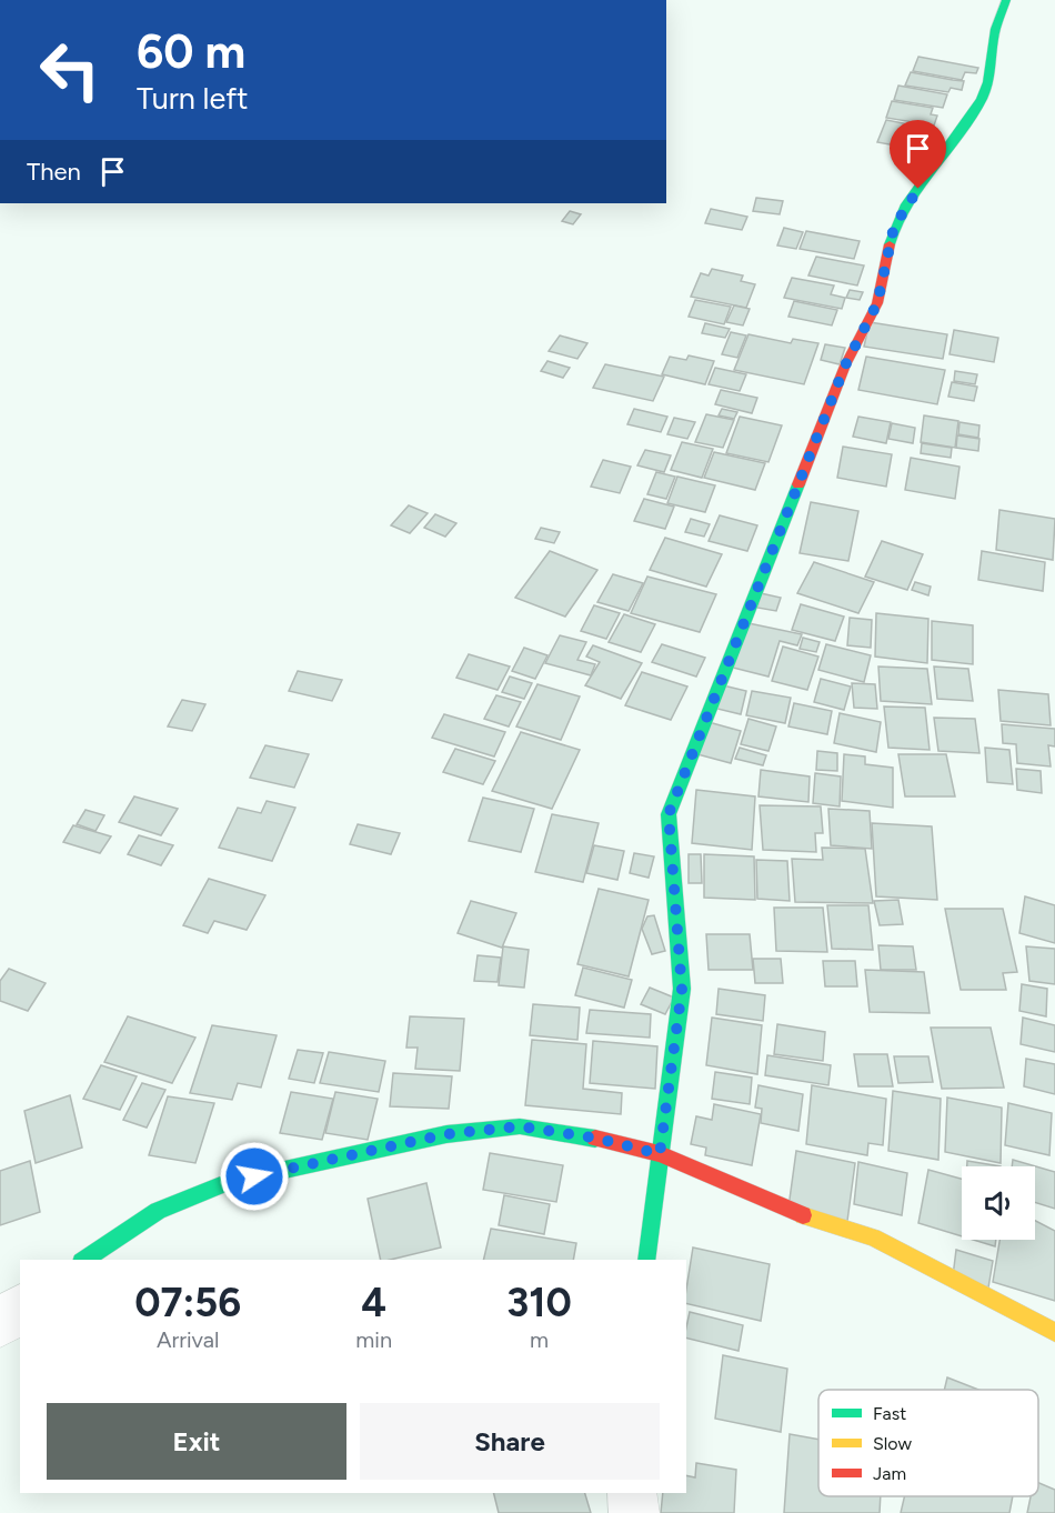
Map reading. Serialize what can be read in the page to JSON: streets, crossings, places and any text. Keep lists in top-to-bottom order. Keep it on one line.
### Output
{"legend":["Fast","Slow","Jam"],"page":{"turn":["60 m","Turn left"],"then":"Then","eta":["07:56","Arrival","4","min","310","m"],"buttons":["Exit","Share"]}}
